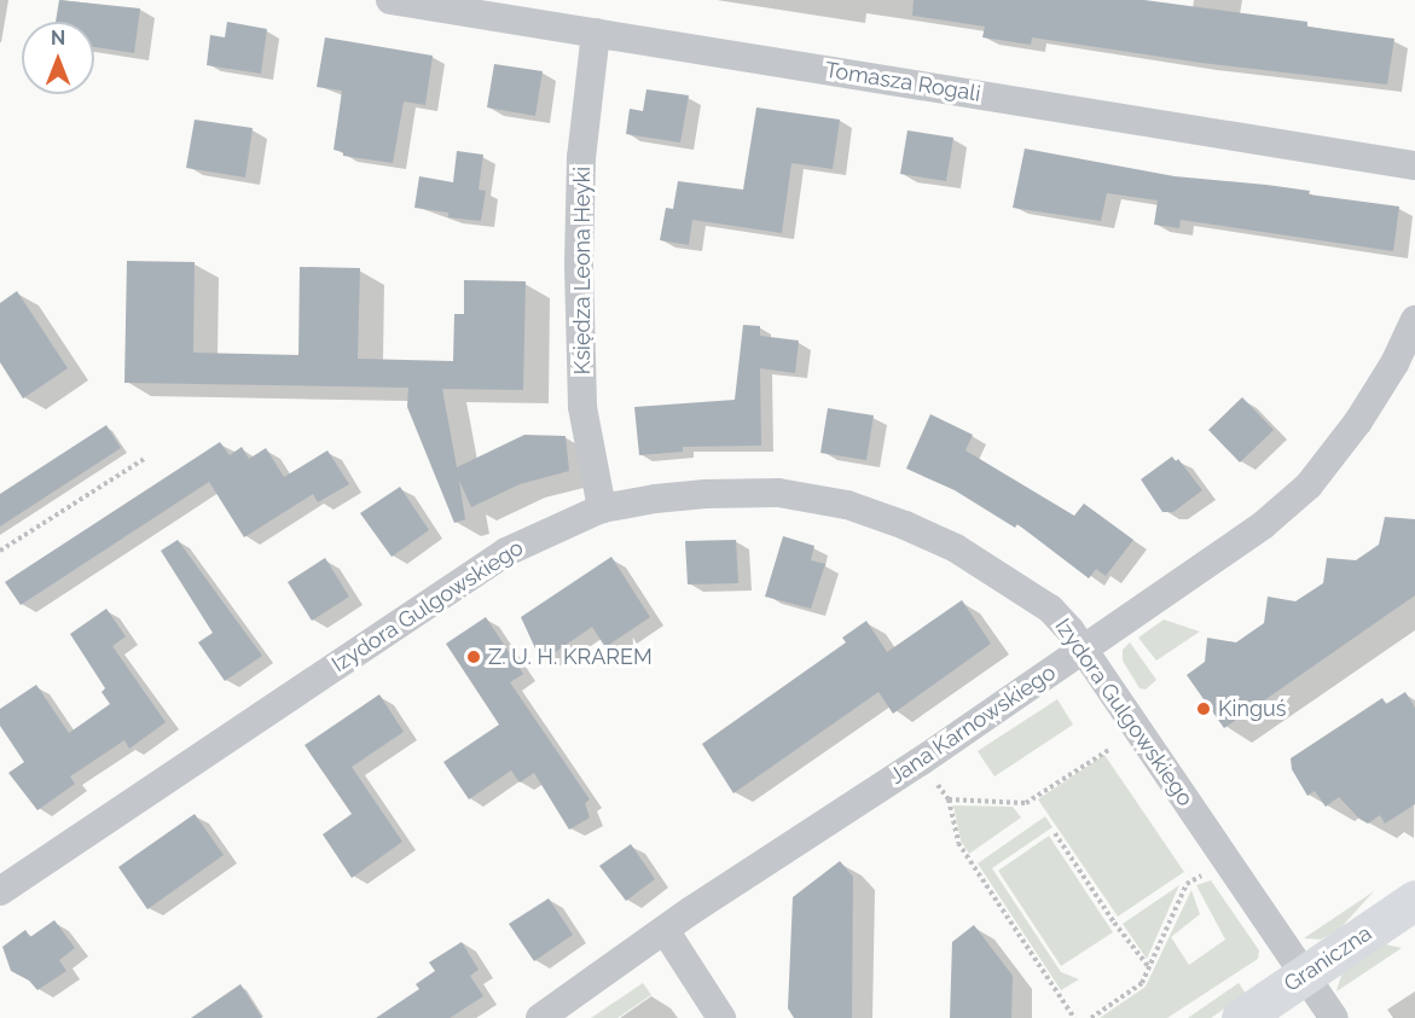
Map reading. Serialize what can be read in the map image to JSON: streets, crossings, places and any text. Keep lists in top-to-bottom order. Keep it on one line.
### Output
{"streets":{"street":["Tomasza Rogali","Księdza Leona Heyki","Izydora Gulgowskiego","Jana Karnowskiego","Graniczna"]},"crossings":[["Tomasza Rogali","Księdza Leona Heyki"],["Księdza Leona Heyki","Izydora Gulgowskiego"],["Izydora Gulgowskiego","Jana Karnowskiego"],["Izydora Gulgowskiego","Graniczna"]],"places":["Z. U. H. KRAREM","Kinguś"],"north":"top"}
